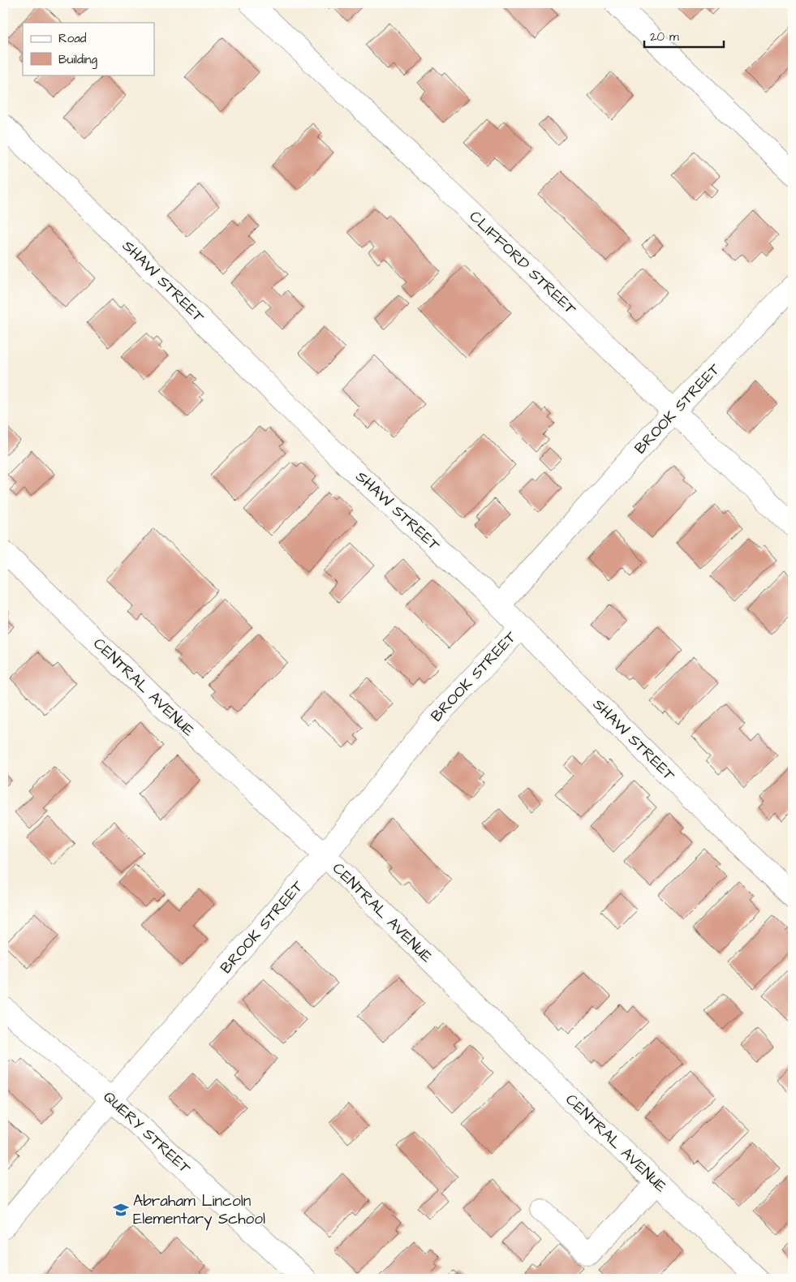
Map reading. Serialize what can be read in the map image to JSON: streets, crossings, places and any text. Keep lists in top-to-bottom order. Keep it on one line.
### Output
{"streets":{"street":["CLIFFORD STREET","SHAW STREET","BROOK STREET","CENTRAL AVENUE","QUERY STREET"]},"crossings":[["CLIFFORD STREET","BROOK STREET"],["SHAW STREET","BROOK STREET"],["BROOK STREET","CENTRAL AVENUE"],["BROOK STREET","QUERY STREET"]],"places":{"school or university":["Abraham Lincoln Elementary School"]},"legend":["Road","Building"],"scale_bar":"20 m"}
